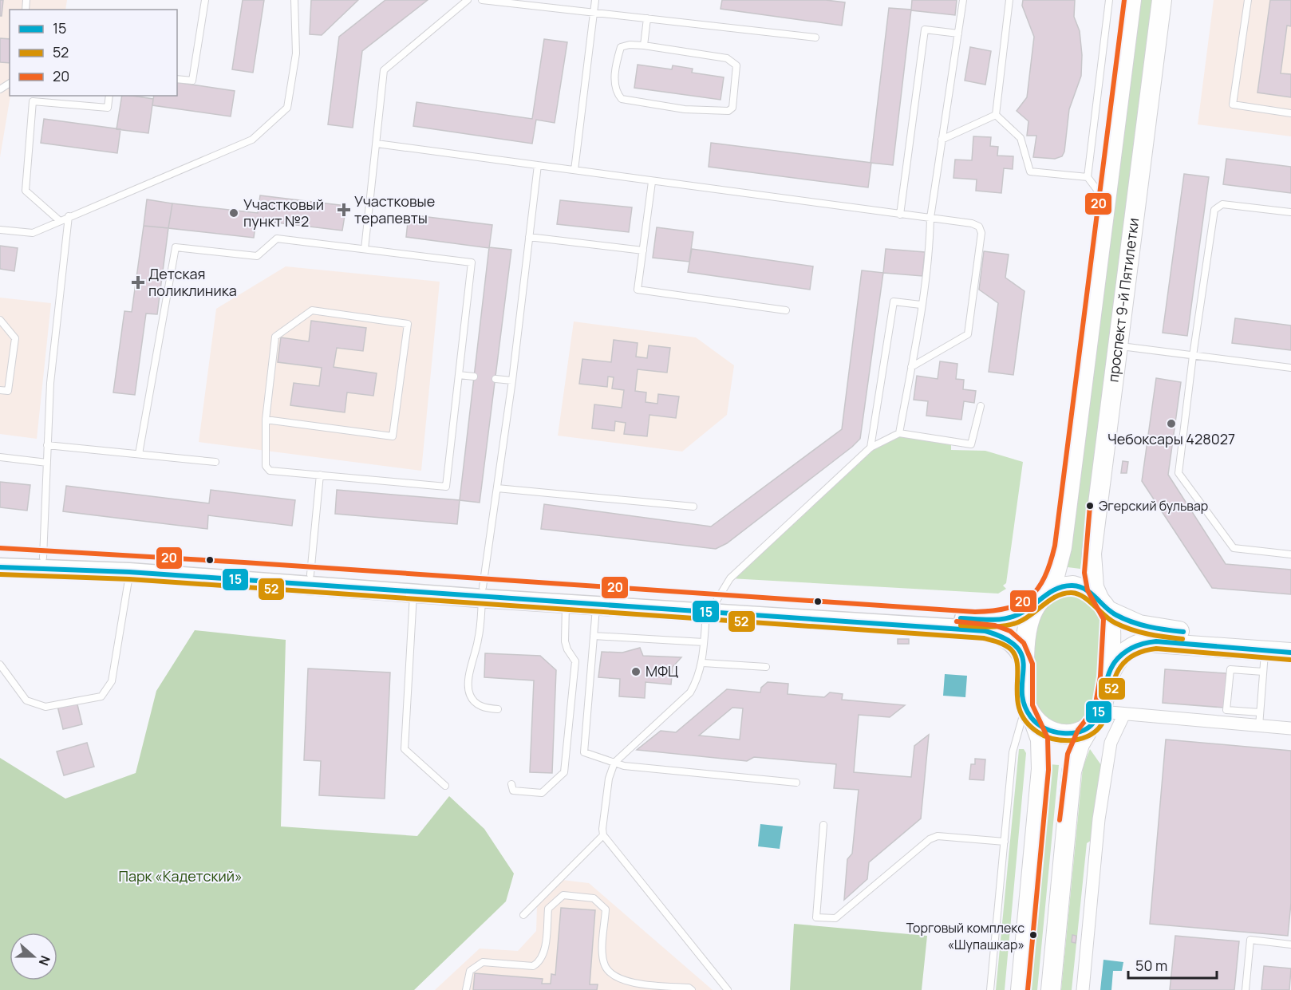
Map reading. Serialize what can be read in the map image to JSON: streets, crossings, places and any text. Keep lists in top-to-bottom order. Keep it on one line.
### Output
{"streets":{"main road":["проспект 9-й Пятилетки"]},"parks":["Парк «Кадетский»"],"places":{"health":["Участковые терапевты","Детская поликлиника"],"other":["Участковый пункт №2","Чебоксары 428027","Эгерский бульвар","МФЦ","Торговый комплекс «Шупашкар»"]},"lines":["transit line 20","transit line 15","transit line 52"],"legend":["15","52","20"],"scale_bar":"50 m","north":"right"}
